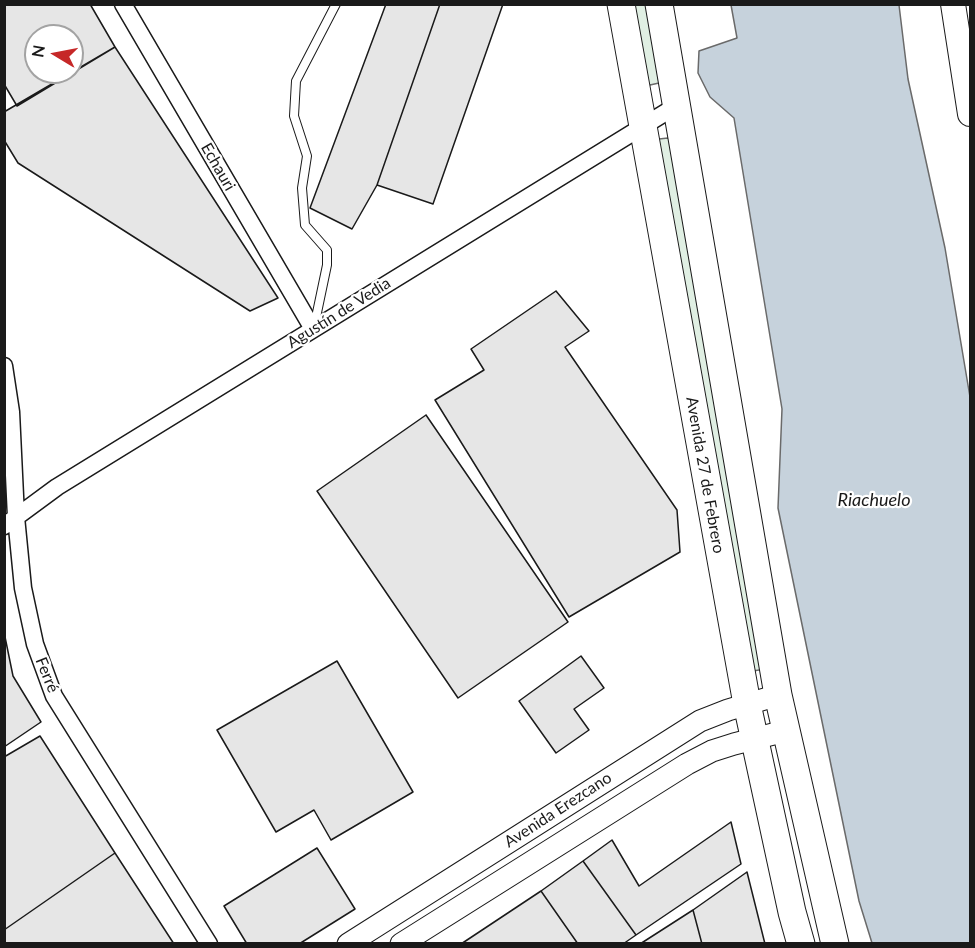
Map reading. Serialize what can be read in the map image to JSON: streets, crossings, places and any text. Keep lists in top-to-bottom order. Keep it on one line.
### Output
{"streets":{"main road":["Avenida 27 de Febrero"],"street":["Echauri","Agustín de Vedia","Ferré","Avenida Erezcano"]},"crossings":[["Echauri","Agustín de Vedia"],["Agustín de Vedia","Avenida 27 de Febrero"],["Agustín de Vedia","Ferré"],["Avenida 27 de Febrero","Avenida Erezcano"]],"water":["Riachuelo"],"north":"left"}
